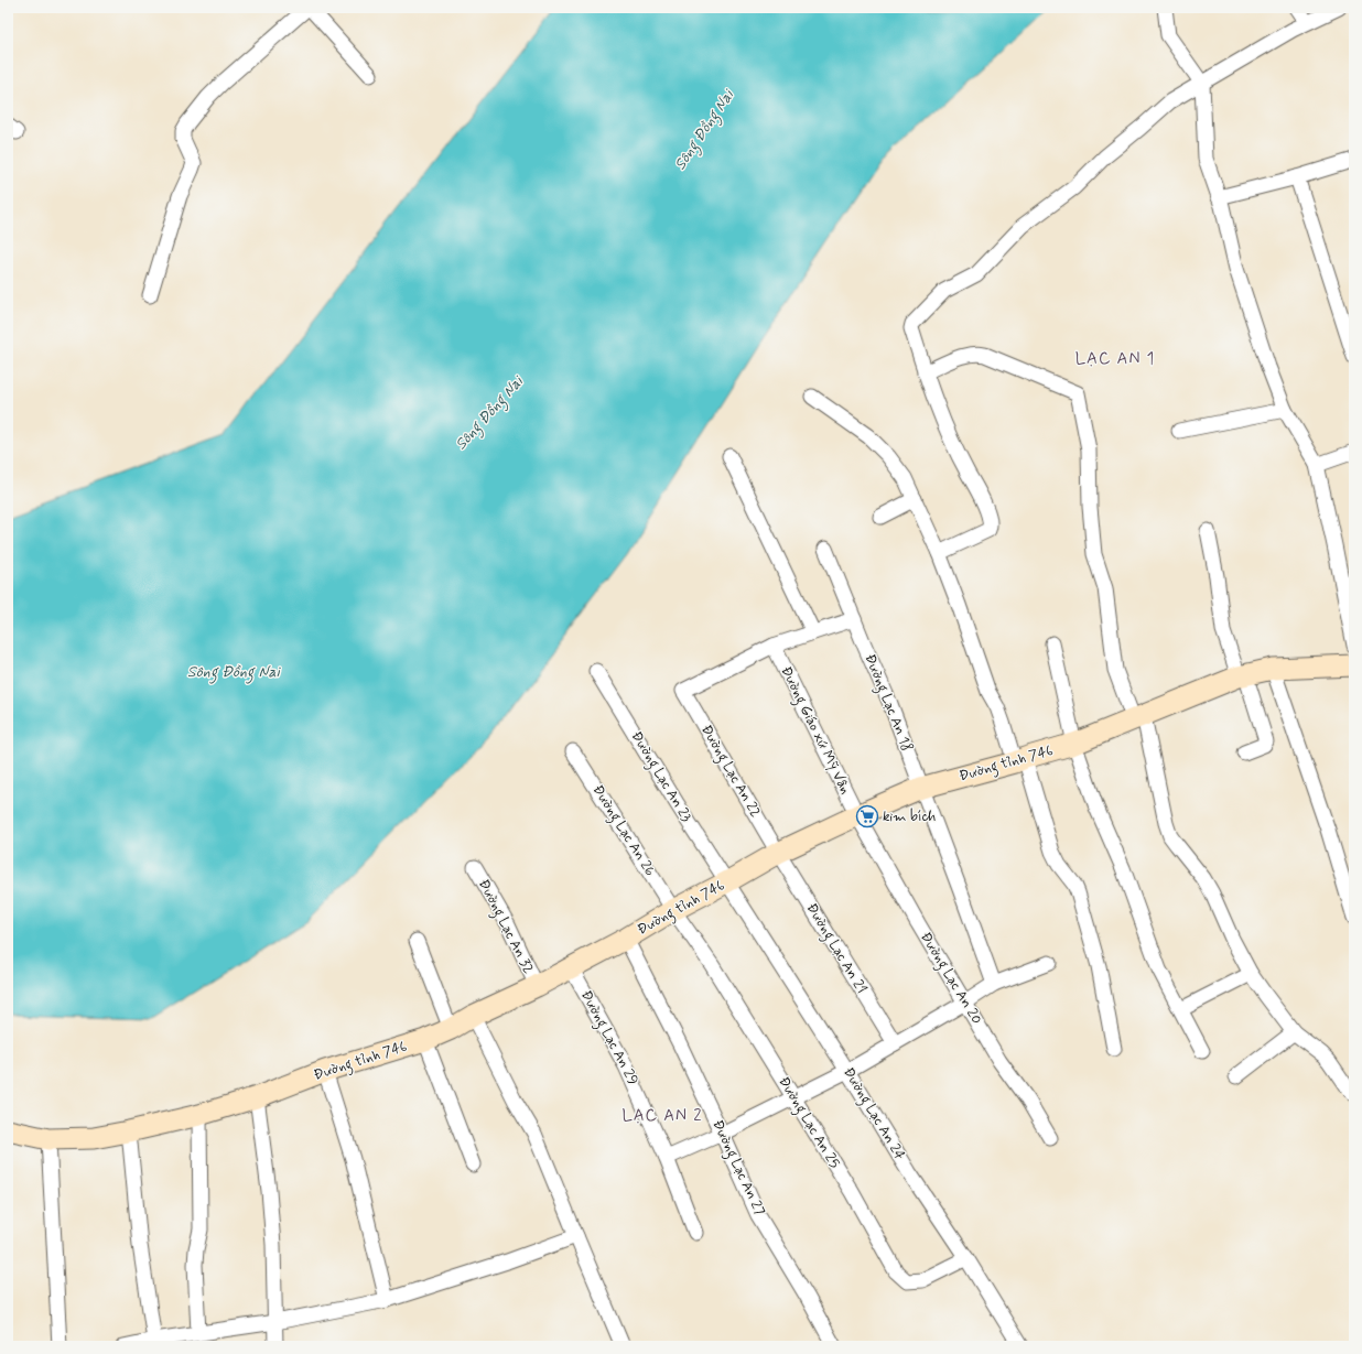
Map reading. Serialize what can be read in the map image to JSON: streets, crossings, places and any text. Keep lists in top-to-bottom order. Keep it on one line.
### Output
{"streets":{"main road":["Đường tỉnh 746"],"street":["Đường Lạc An 18","Đường Giáo xứ Mỹ Vân","Đường Lạc An 22","Đường Lạc An 23","Đường Lạc An 26","Đường Lạc An 32","Đường Lạc An 21","Đường Lạc An 20","Đường Lạc An 29","Đường Lạc An 24","Đường Lạc An 25","Đường Lạc An 27"]},"crossings":[["Đường Lạc An 18","Đường tỉnh 746"],["Đường Giáo xứ Mỹ Vân","Đường tỉnh 746"],["Đường Giáo xứ Mỹ Vân","Đường Lạc An 22"],["Đường Giáo xứ Mỹ Vân","Đường Lạc An 20"],["Đường tỉnh 746","Đường Lạc An 22"],["Đường tỉnh 746","Đường Lạc An 23"],["Đường tỉnh 746","Đường Lạc An 26"],["Đường tỉnh 746","Đường Lạc An 32"],["Đường tỉnh 746","Đường Lạc An 21"],["Đường tỉnh 746","Đường Lạc An 20"],["Đường tỉnh 746","Đường Lạc An 29"],["Đường tỉnh 746","Đường Lạc An 24"],["Đường tỉnh 746","Đường Lạc An 25"],["Đường tỉnh 746","Đường Lạc An 27"],["Đường Lạc An 22","Đường Lạc An 21"],["Đường Lạc An 23","Đường Lạc An 24"],["Đường Lạc An 26","Đường Lạc An 25"],["Đường Lạc An 24","Đường Lạc An 25"]],"districts":["LẠC AN 1","LẠC AN 2"],"water":["Sông Đồng Nai"],"places":{"supermarket":["kim bích"]}}
